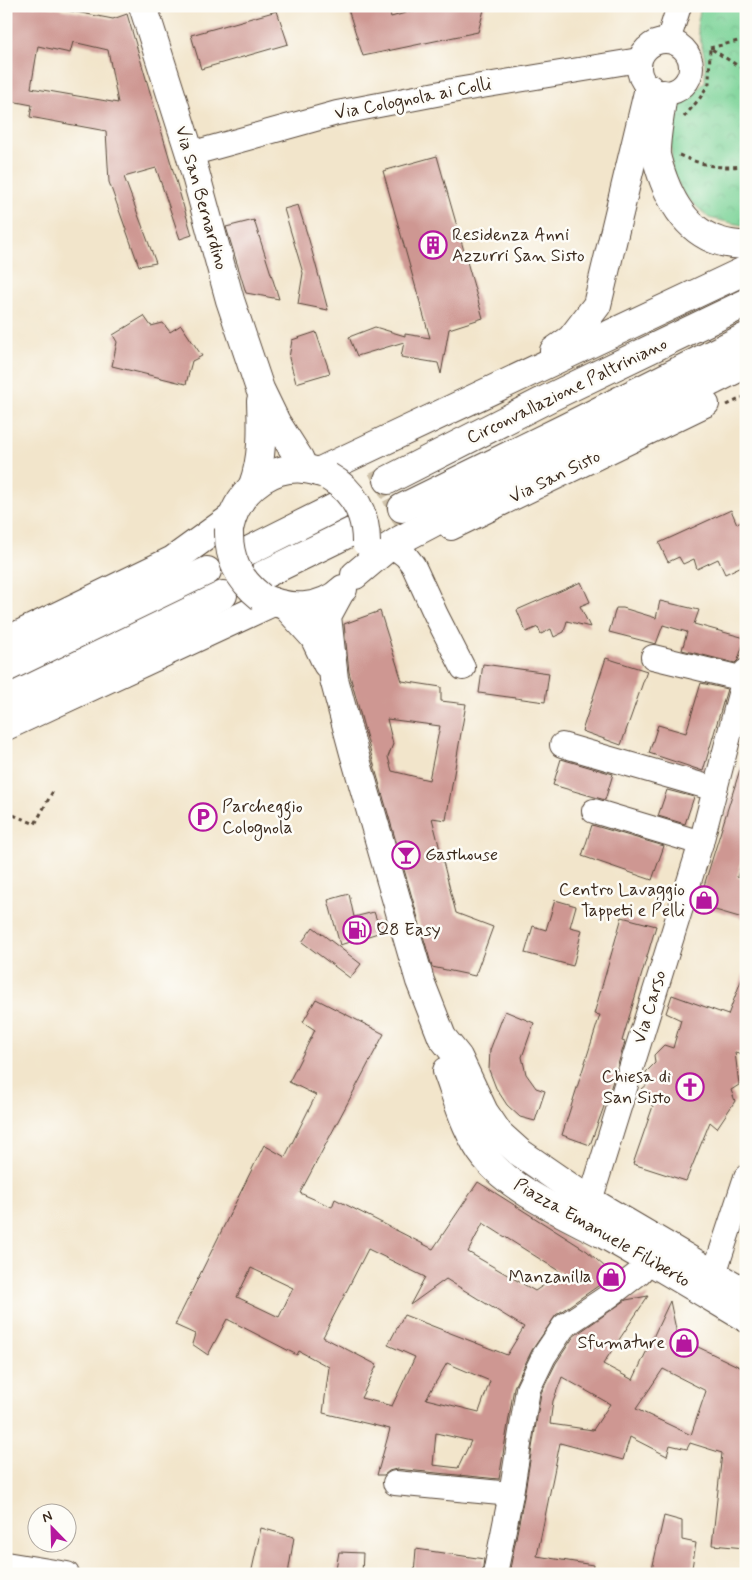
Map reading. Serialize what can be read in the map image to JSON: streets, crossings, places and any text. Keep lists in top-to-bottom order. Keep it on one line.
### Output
{"streets":{"main road":["Via San Bernardino","Circonvallazione Paltriniano","Piazza Emanuele Filiberto"],"street":["Via Colognola ai Colli","Via San Sisto","Via Carso"]},"crossings":[["Via Colognola ai Colli","Via San Bernardino"],["Via San Bernardino","Via San Sisto"],["Via San Bernardino","Piazza Emanuele Filiberto"],["Via Carso","Piazza Emanuele Filiberto"]],"places":{"building":["Residenza Anni Azzurri San Sisto"],"parking":["Parcheggio Colognola"],"bar":["Gasthouse"],"shop":["Centro Lavaggio Tappeti e Pelli","Manzanilla","Sfumature"],"fuel station":["Q8 Easy"],"church":["Chiesa di San Sisto"]},"north":"top left"}
